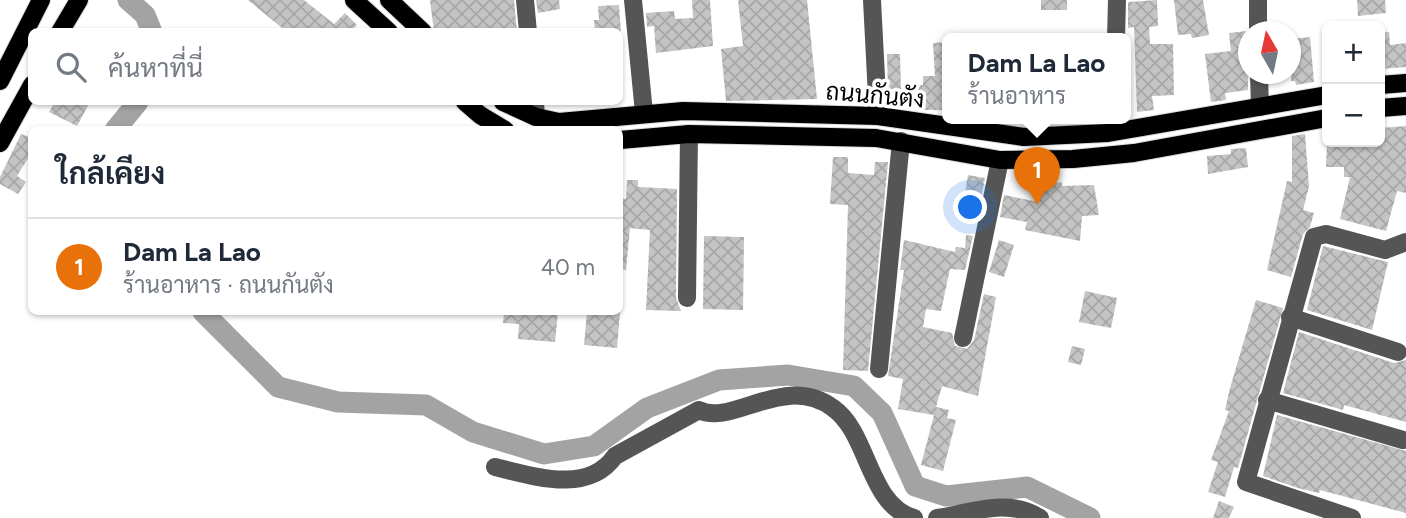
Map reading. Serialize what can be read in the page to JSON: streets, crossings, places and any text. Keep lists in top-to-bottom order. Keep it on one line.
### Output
{"streets":{"main road":["ถนนกันตัง"]},"north":"top","page":{"map_buttons":["+","−"],"search":"ค้นหาที่นี่","popup":["Dam La Lao","ร้านอาหาร"],"heading":"ใกล้เคียง","pins":"1","list":[{"mark":"1","name":"Dam La Lao","note":"ร้านอาหาร · ถนนกันตัง","value":"40 m"}]}}
